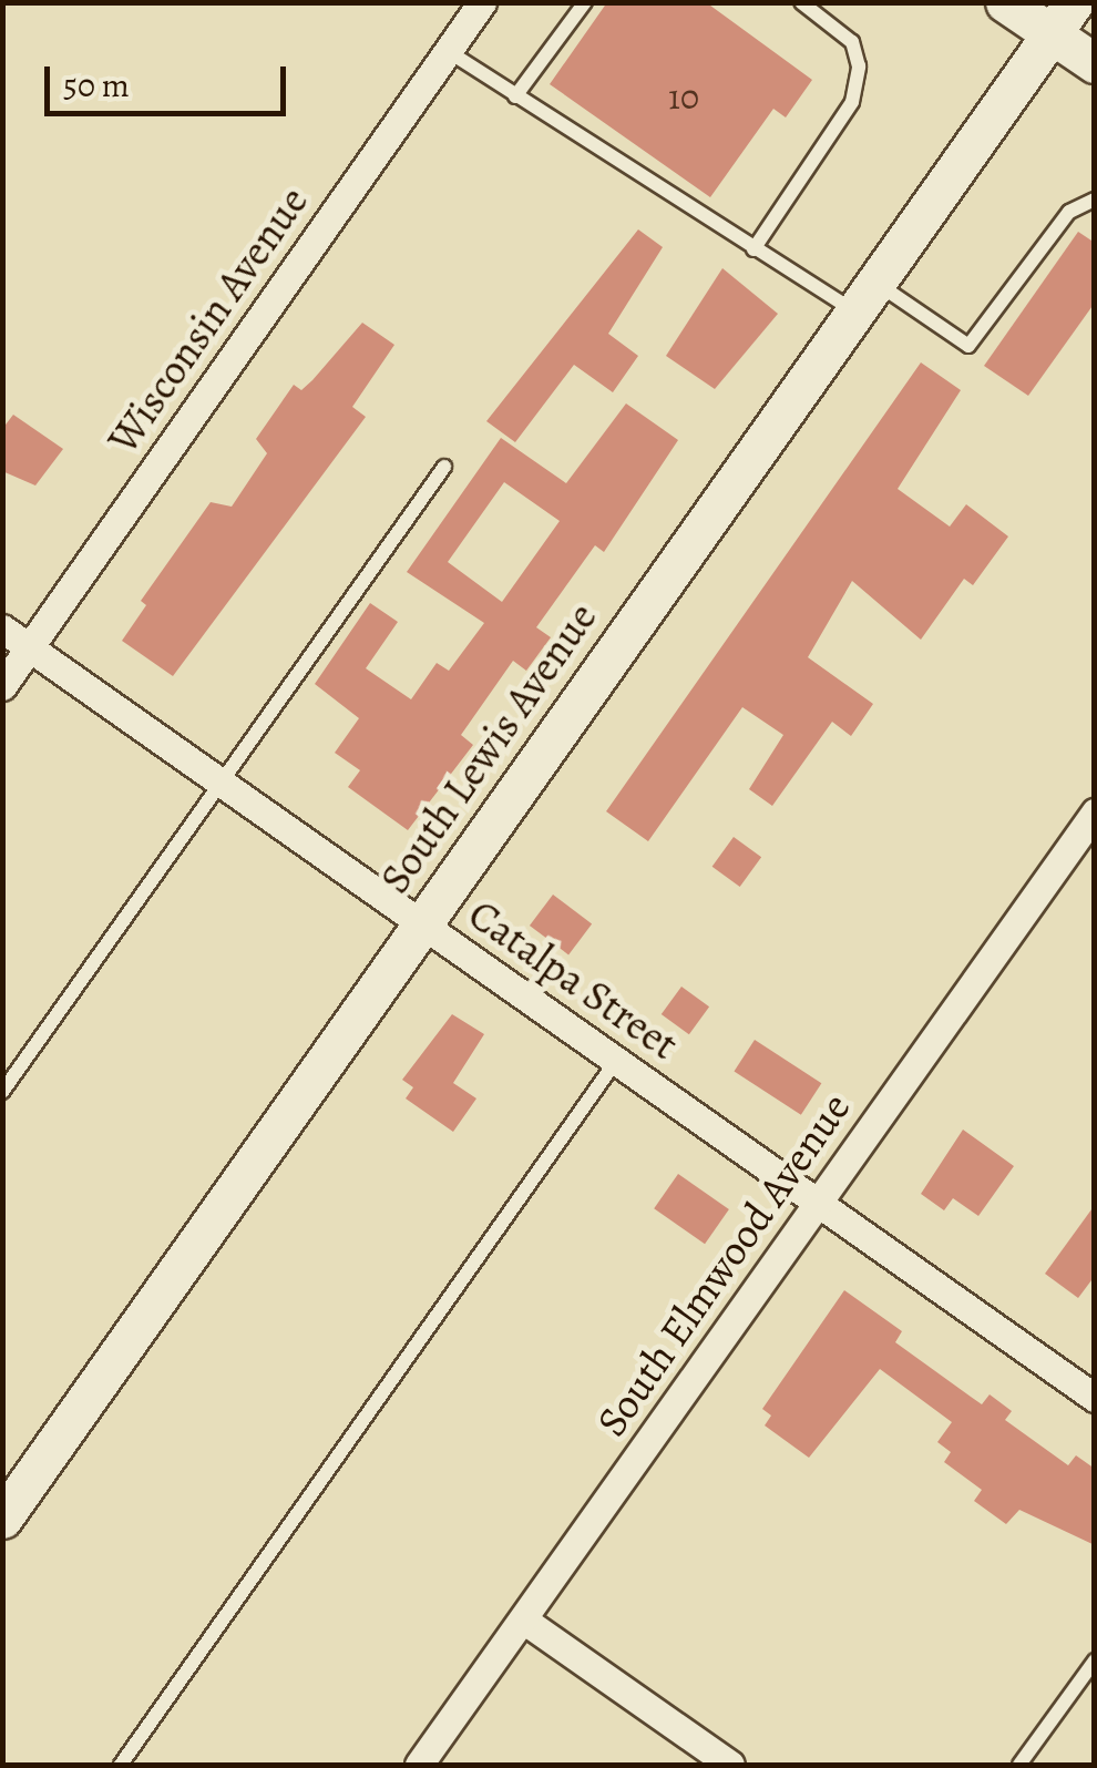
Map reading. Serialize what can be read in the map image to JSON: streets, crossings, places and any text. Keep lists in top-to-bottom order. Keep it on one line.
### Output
{"streets":{"main road":["South Lewis Avenue"],"street":["Wisconsin Avenue","Catalpa Street","South Elmwood Avenue"]},"crossings":[["Wisconsin Avenue","Catalpa Street"],["South Lewis Avenue","Catalpa Street"],["Catalpa Street","South Elmwood Avenue"]],"house_numbers":["10"],"scale_bar":"50 m"}
